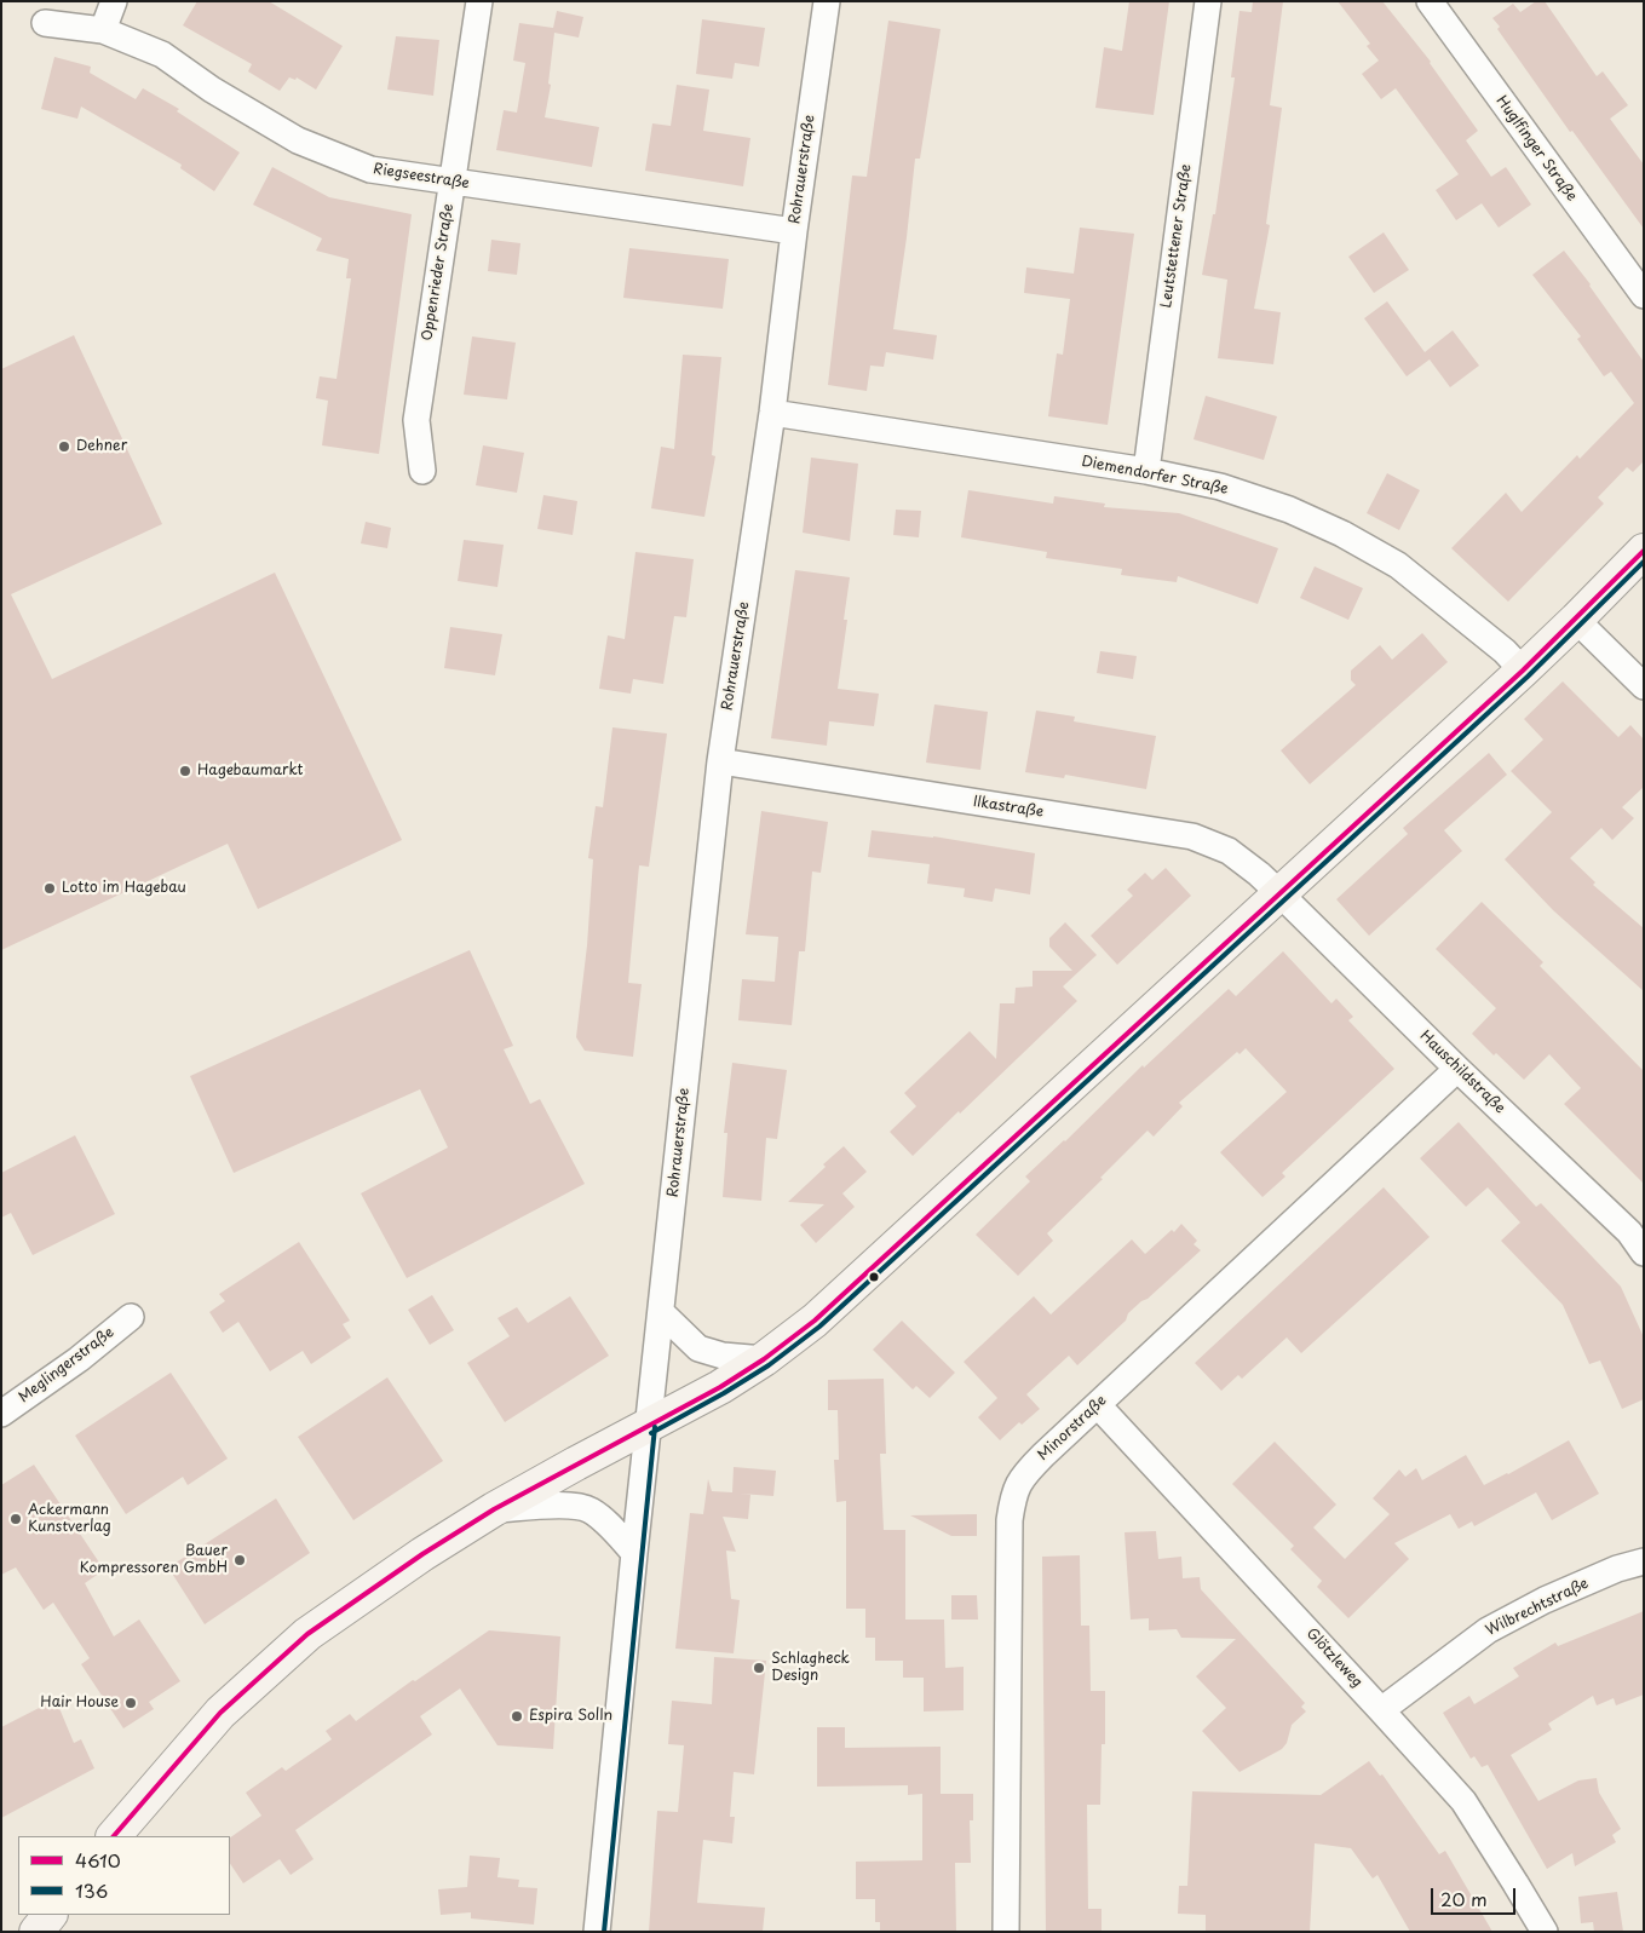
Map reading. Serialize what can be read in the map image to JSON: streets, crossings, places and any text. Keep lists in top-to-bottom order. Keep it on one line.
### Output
{"streets":{"street":["Huglfinger Straße","Rohrauerstraße","Riegseestraße","Leutstettener Straße","Oppenrieder Straße","Diemendorfer Straße","Ilkastraße","Hauschildstraße","Meglingerstraße","Minorstraße","Wilbrechtstraße","Glötzleweg"]},"crossings":[["Rohrauerstraße","Riegseestraße"],["Rohrauerstraße","Diemendorfer Straße"],["Rohrauerstraße","Ilkastraße"],["Riegseestraße","Oppenrieder Straße"],["Leutstettener Straße","Diemendorfer Straße"],["Ilkastraße","Hauschildstraße"],["Hauschildstraße","Minorstraße"],["Minorstraße","Glötzleweg"],["Wilbrechtstraße","Glötzleweg"]],"places":["Dehner","Hagebaumarkt","Lotto im Hagebau","Ackermann Kunstverlag","Bauer Kompressoren GmbH","Schlagheck Design","Hair House","Espira Solln"],"lines":["transit line 4610","transit line 136"],"legend":["4610","136"],"scale_bar":"20 m"}
